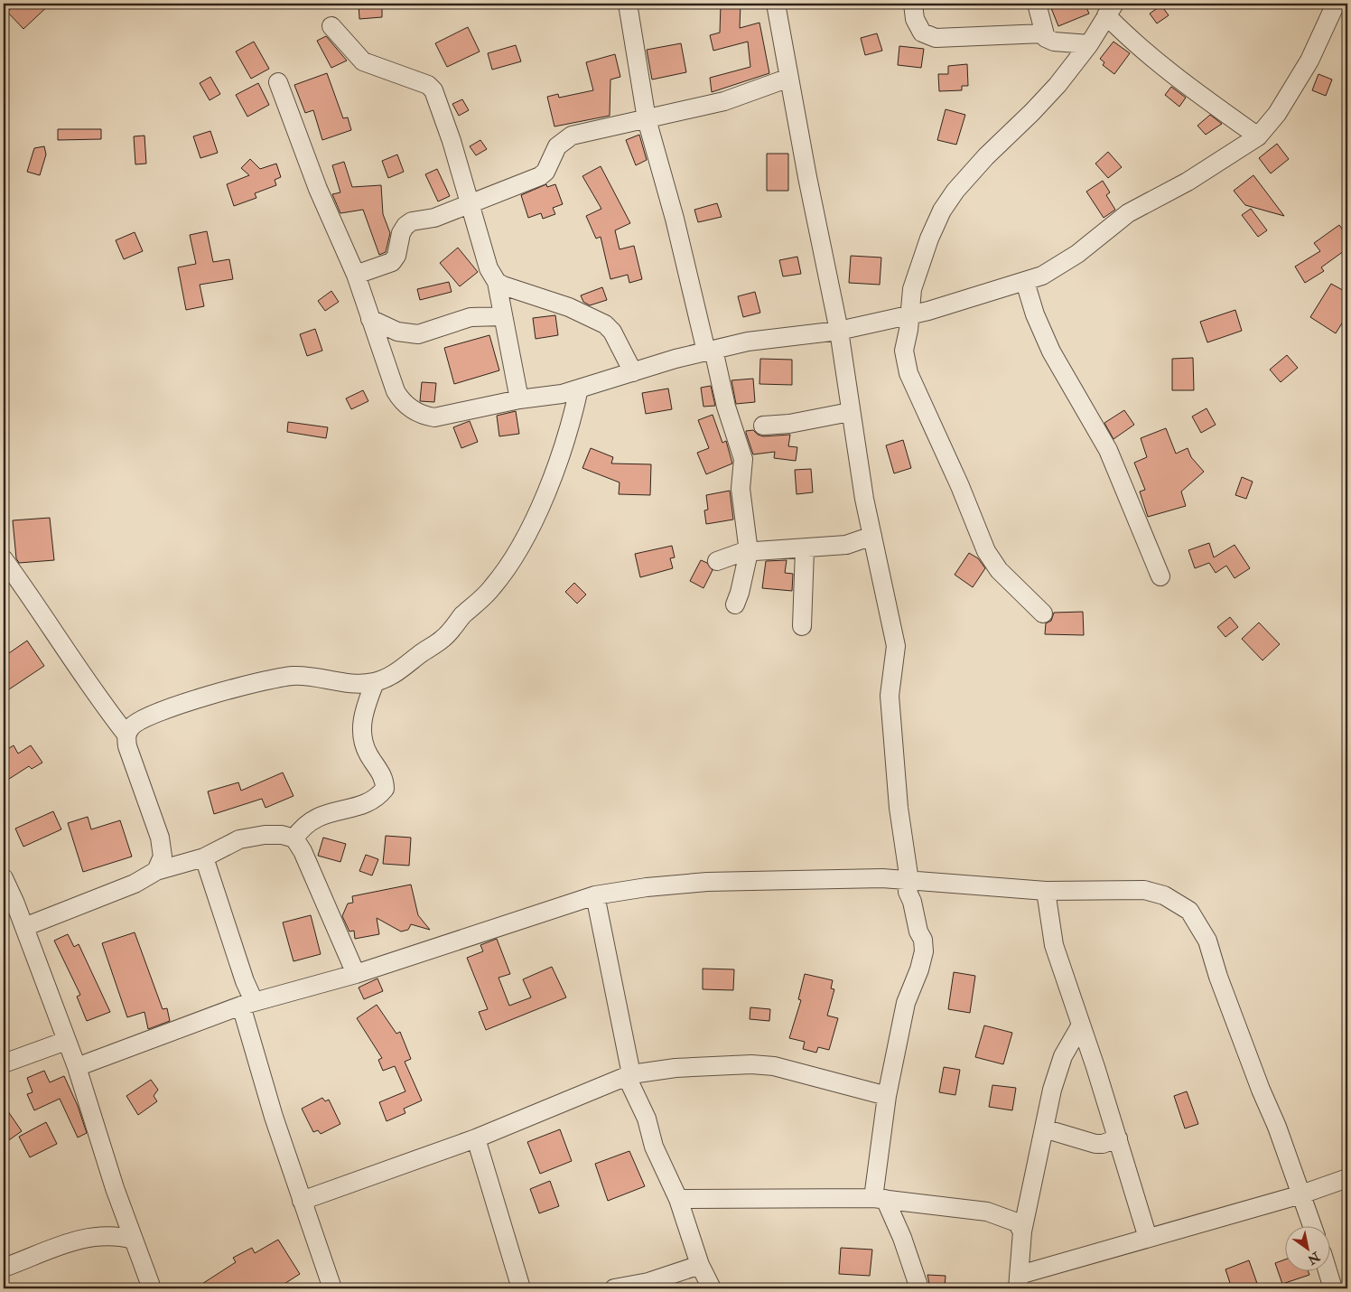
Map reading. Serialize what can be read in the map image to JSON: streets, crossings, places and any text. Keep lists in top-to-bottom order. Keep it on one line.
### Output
{"north":"bottom right"}
